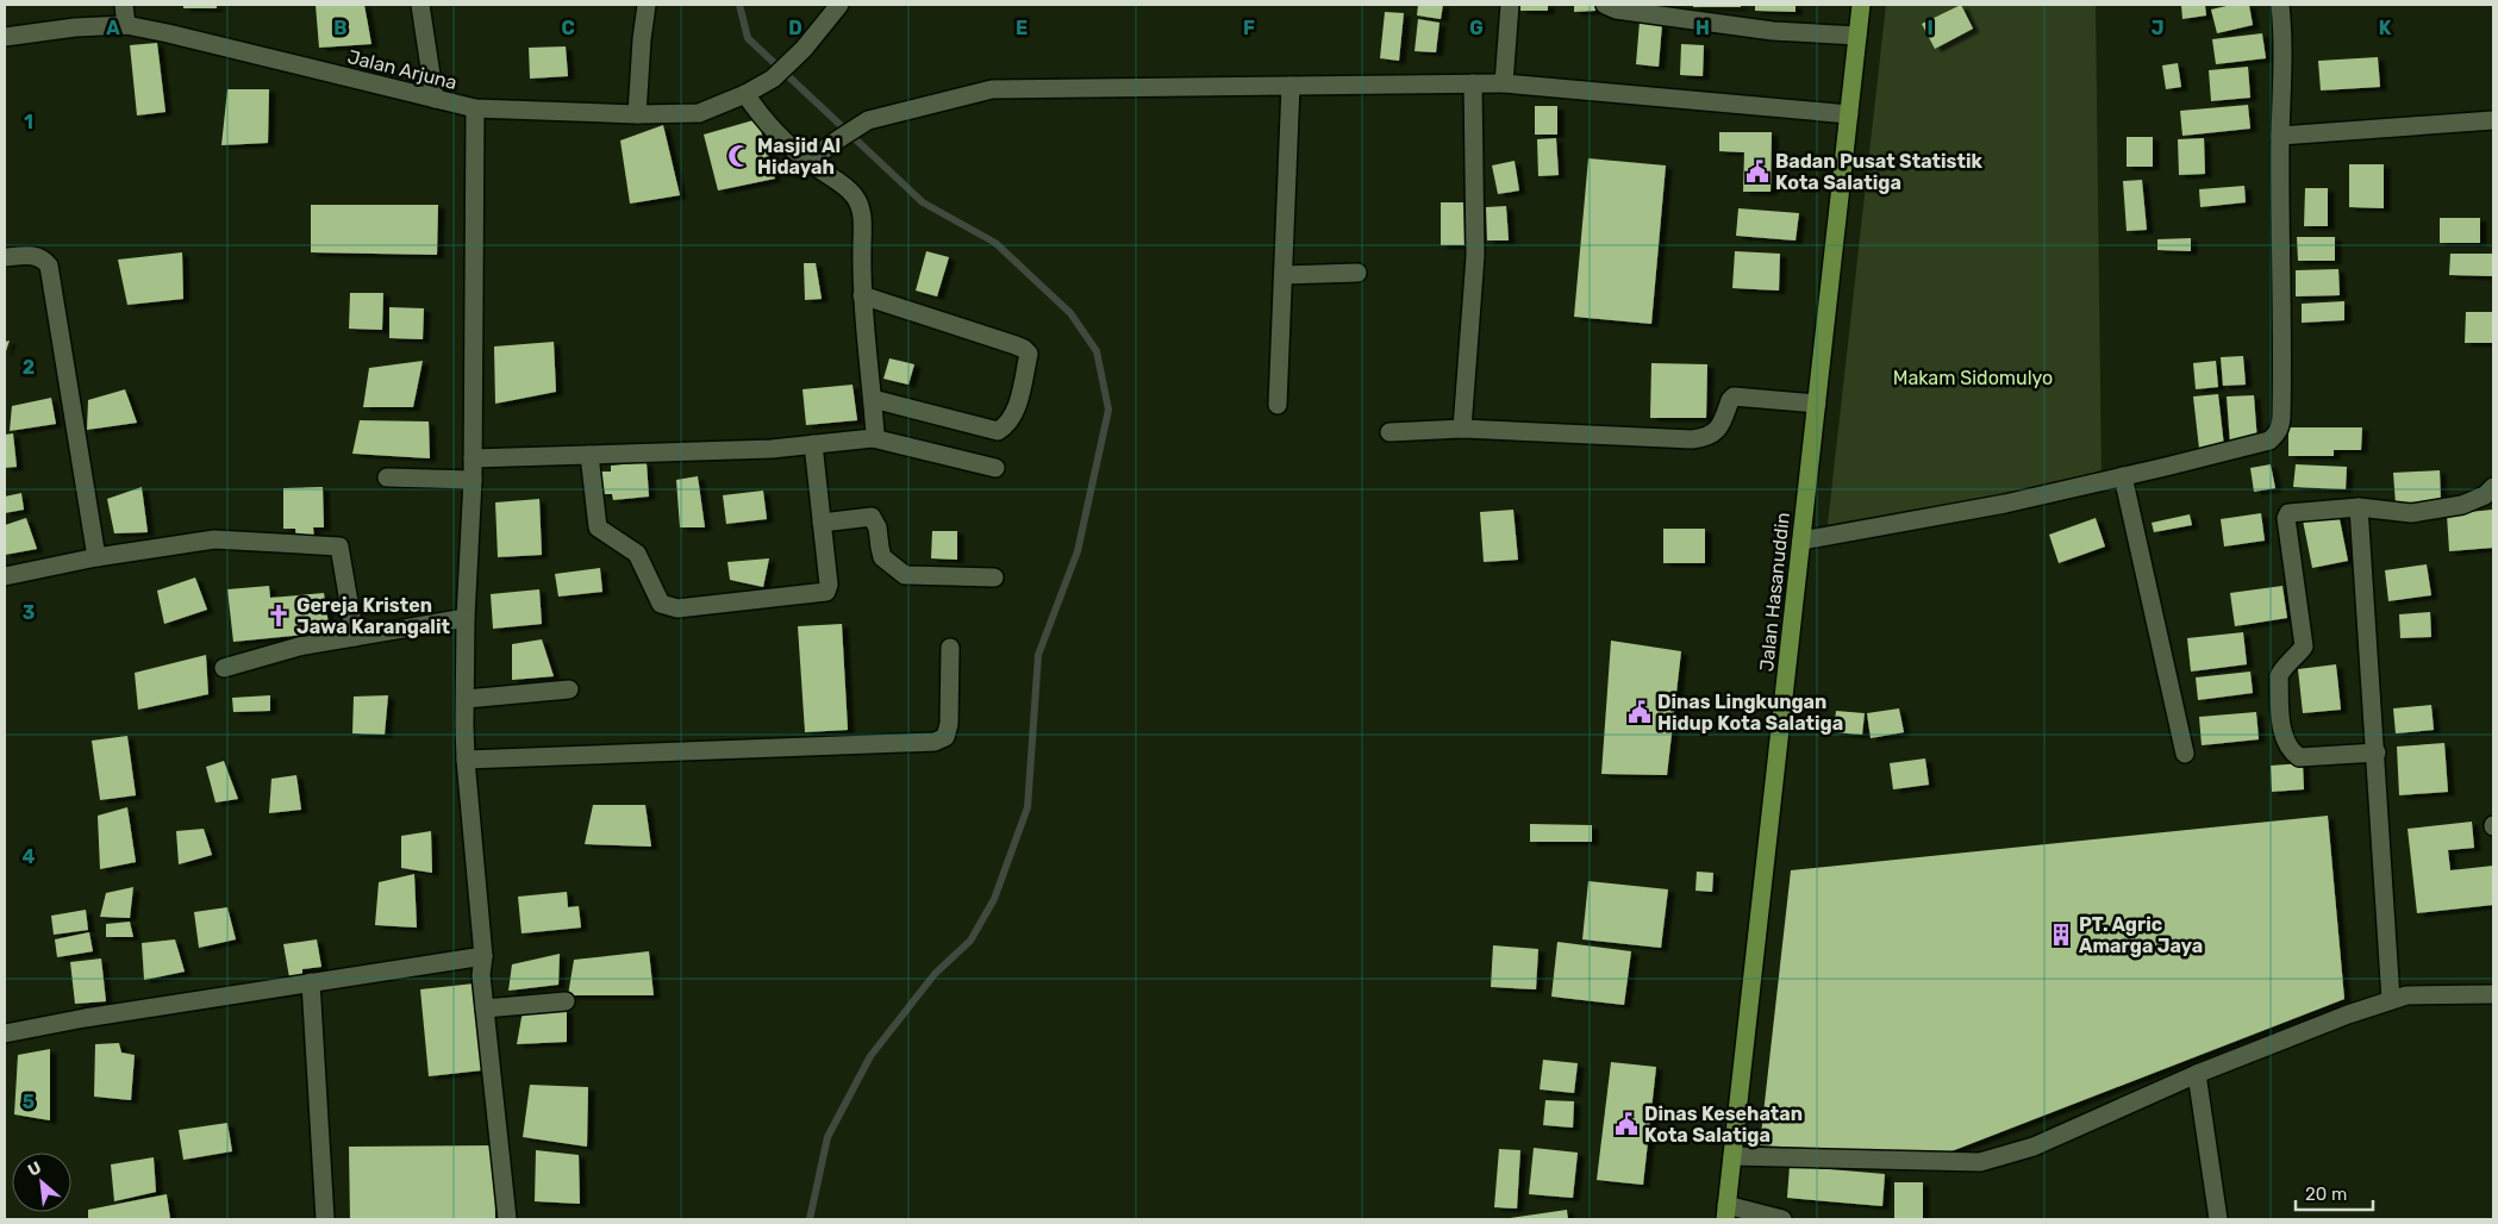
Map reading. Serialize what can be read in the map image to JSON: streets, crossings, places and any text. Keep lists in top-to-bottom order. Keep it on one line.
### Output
{"streets":{"main road":["Jalan Hasanuddin"],"street":["Jalan Arjuna"]},"parks":["Makam Sidomulyo"],"places":{"mosque":["Masjid Al Hidayah"],"public building":["Badan Pusat Statistik Kota Salatiga","Dinas Lingkungan Hidup Kota Salatiga","Dinas Kesehatan Kota Salatiga"],"church":["Gereja Kristen Jawa Karangalit"],"building":["PT. Agric Amarga Jaya"]},"scale_bar":"20 m","north":"top left","grid":{"columns":["A","B","C","D","E","F","G","H","I","J","K"],"rows":["1","2","3","4","5"]}}
